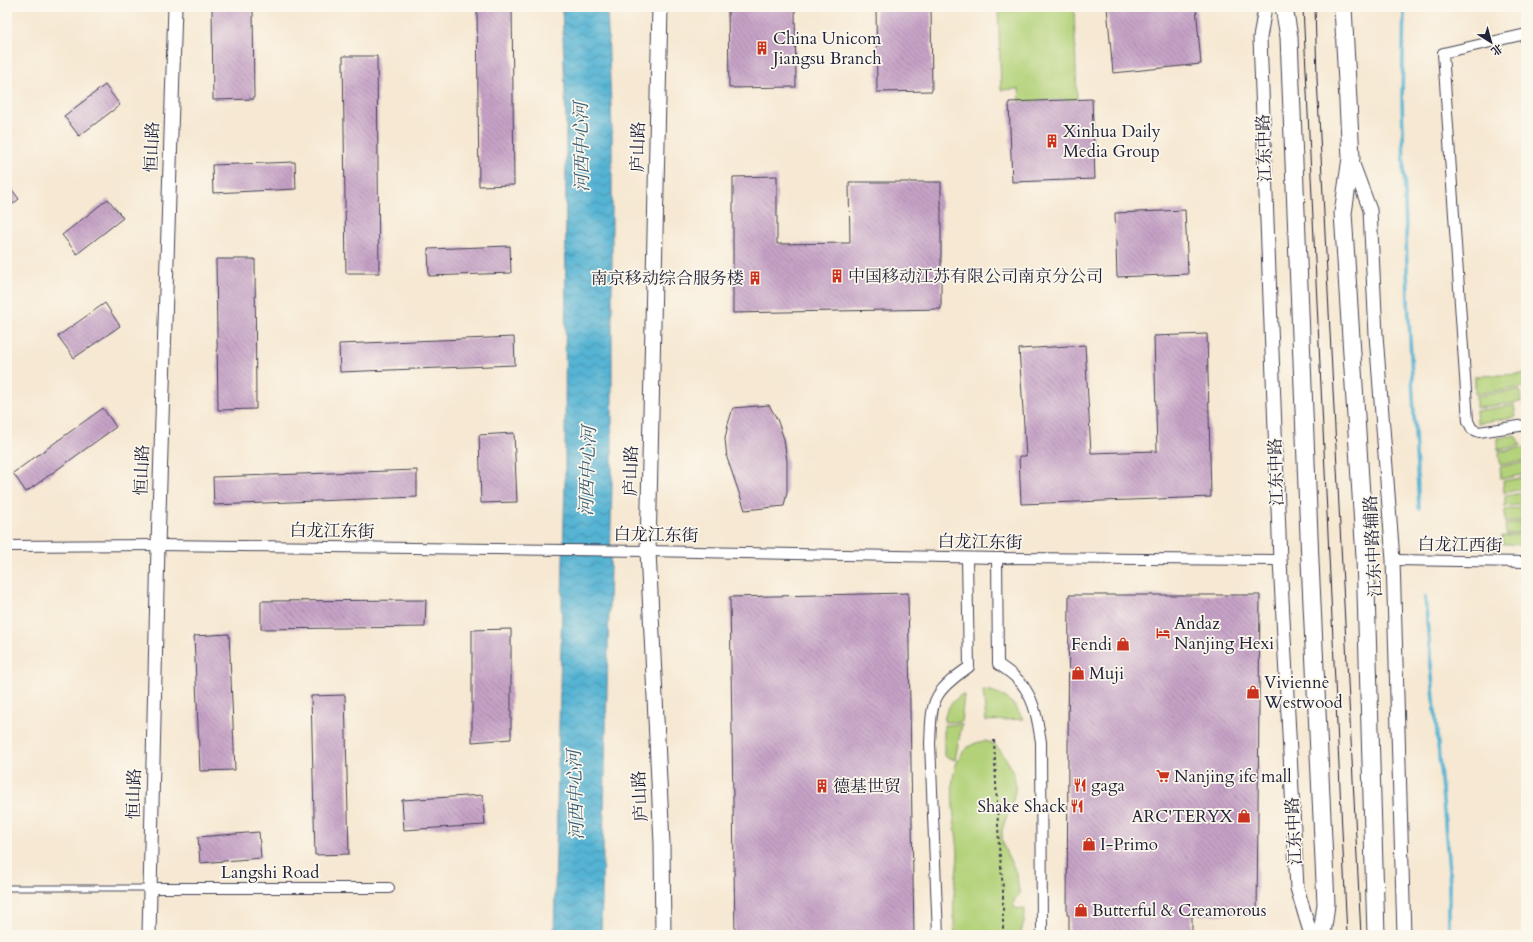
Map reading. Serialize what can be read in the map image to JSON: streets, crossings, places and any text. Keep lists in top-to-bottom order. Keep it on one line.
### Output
{"streets":{"main road":["庐山路","江东中路"],"street":["恒山路","白龙江东街","白龙江西街","江东中路辅路","Langshi Road"]},"crossings":[["恒山路","白龙江东街"],["恒山路","Langshi Road"],["庐山路","白龙江东街"],["江东中路","白龙江东街"],["白龙江西街","江东中路辅路"]],"water":["河西中心河"],"places":{"building":["China Unicom Jiangsu Branch","Xinhua Daily Media Group","中国移动江苏有限公司南京分公司","南京移动综合服务楼","德基世贸"],"hotel":["Andaz Nanjing Hexi"],"shop":["Fendi","Muji","Vivienne Westwood","ARC'TERYX","I-Primo","Butterful & Creamorous"],"supermarket":["Nanjing ifc mall"],"restaurant":["gaga","Shake Shack"]},"north":"bottom right"}
